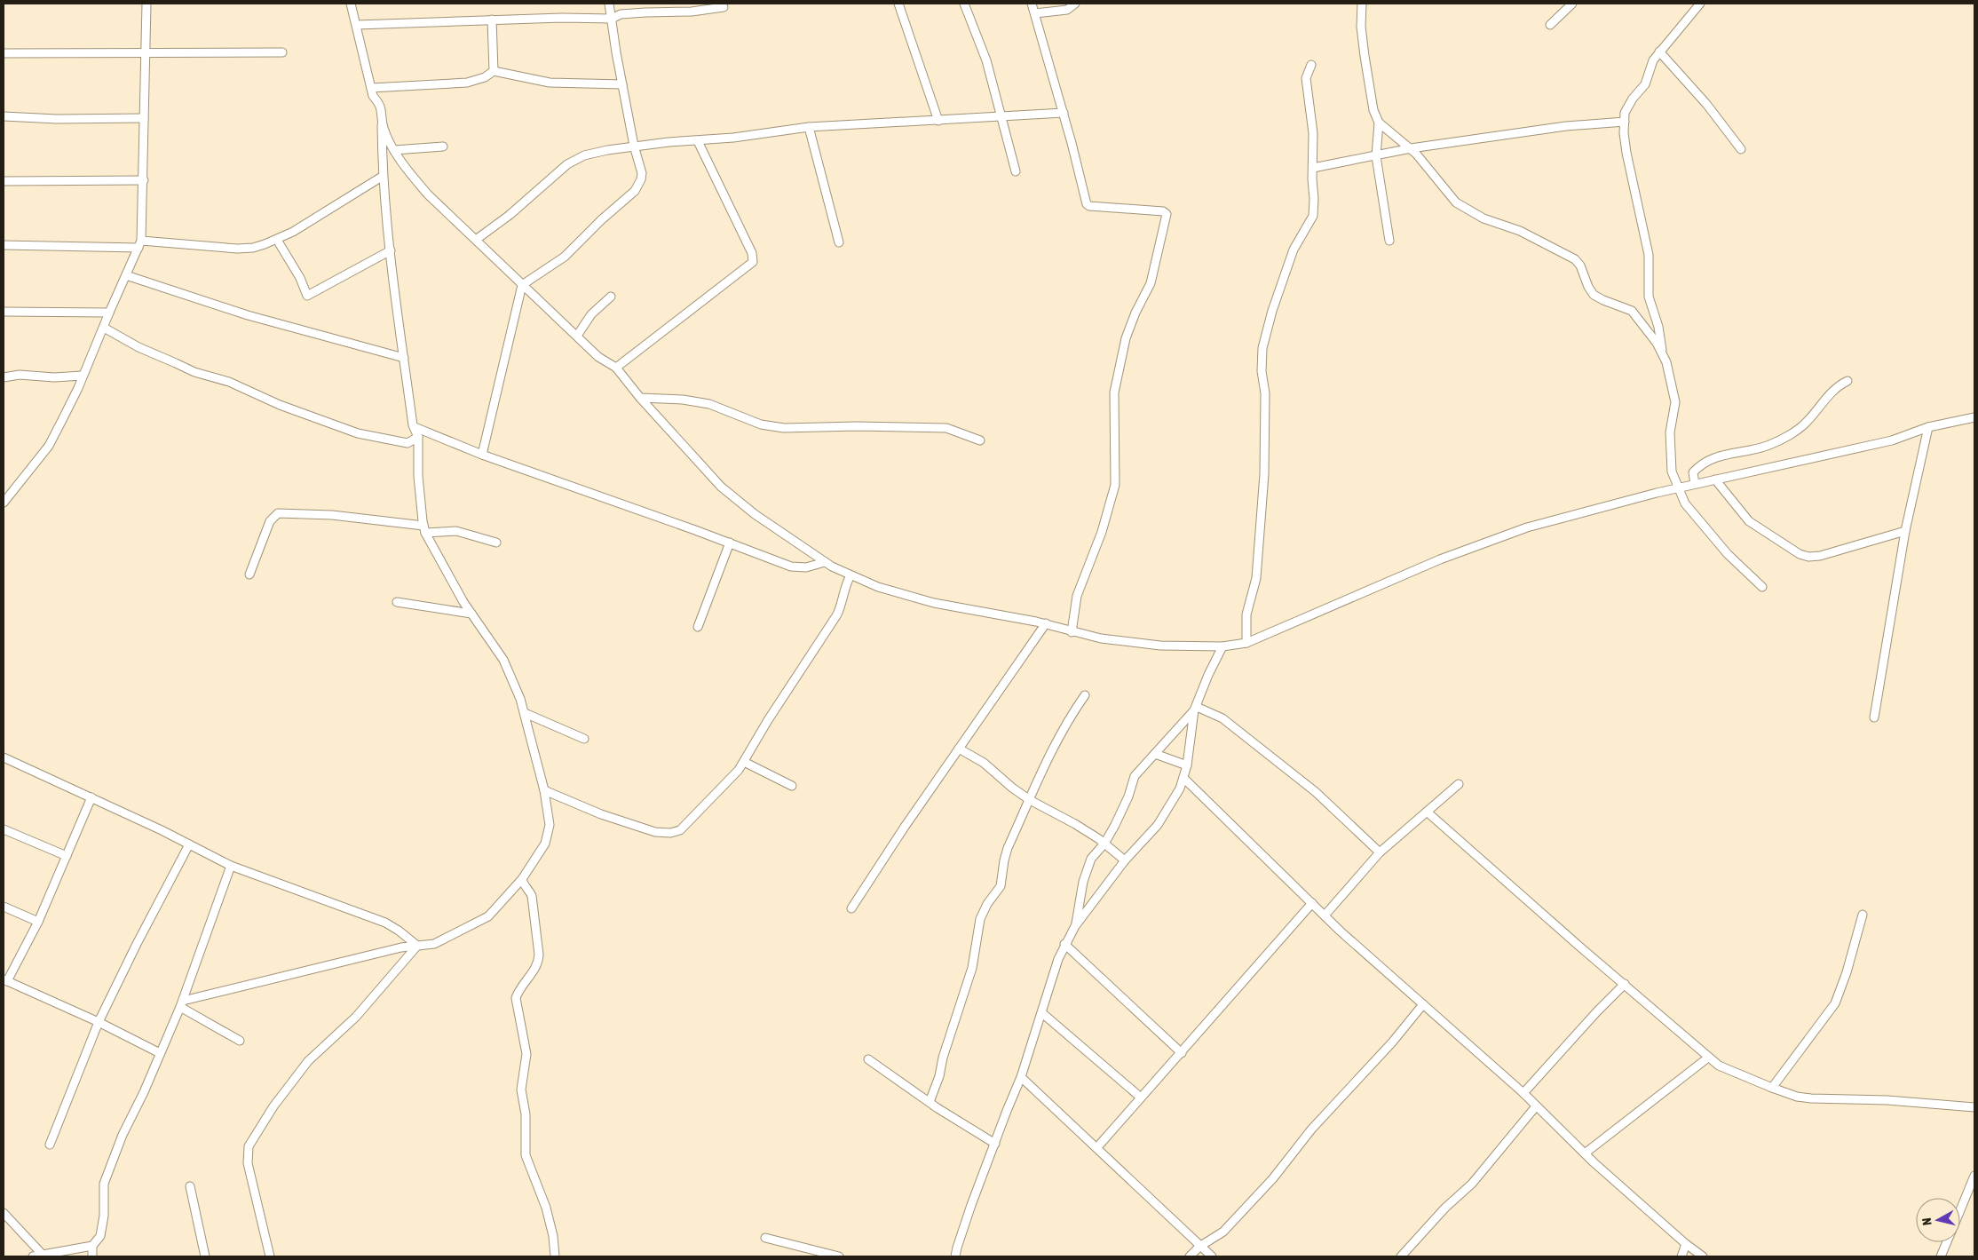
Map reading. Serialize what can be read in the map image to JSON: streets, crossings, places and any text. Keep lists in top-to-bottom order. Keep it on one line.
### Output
{"north":"left"}
